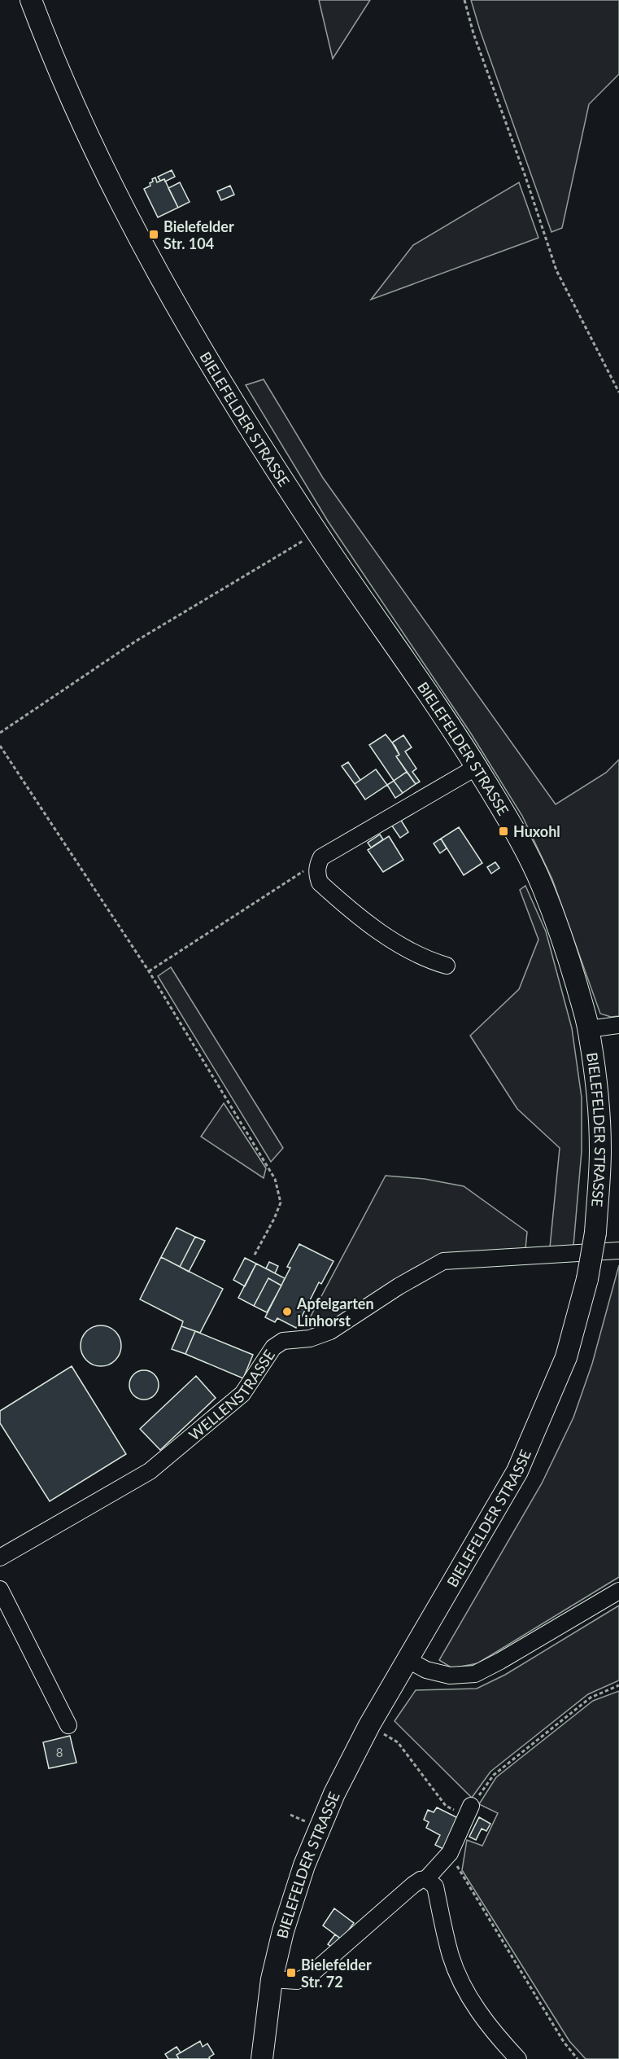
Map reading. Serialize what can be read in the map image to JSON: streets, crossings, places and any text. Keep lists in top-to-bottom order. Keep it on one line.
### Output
{"streets":{"main road":["BIELEFELDER STRASSE"],"street":["WELLENSTRASSE"]},"places":{"transit":["Bielefelder Str. 104","Huxohl","Bielefelder Str. 72"],"other":["Apfelgarten Linhorst"]},"house_numbers":["8"]}
